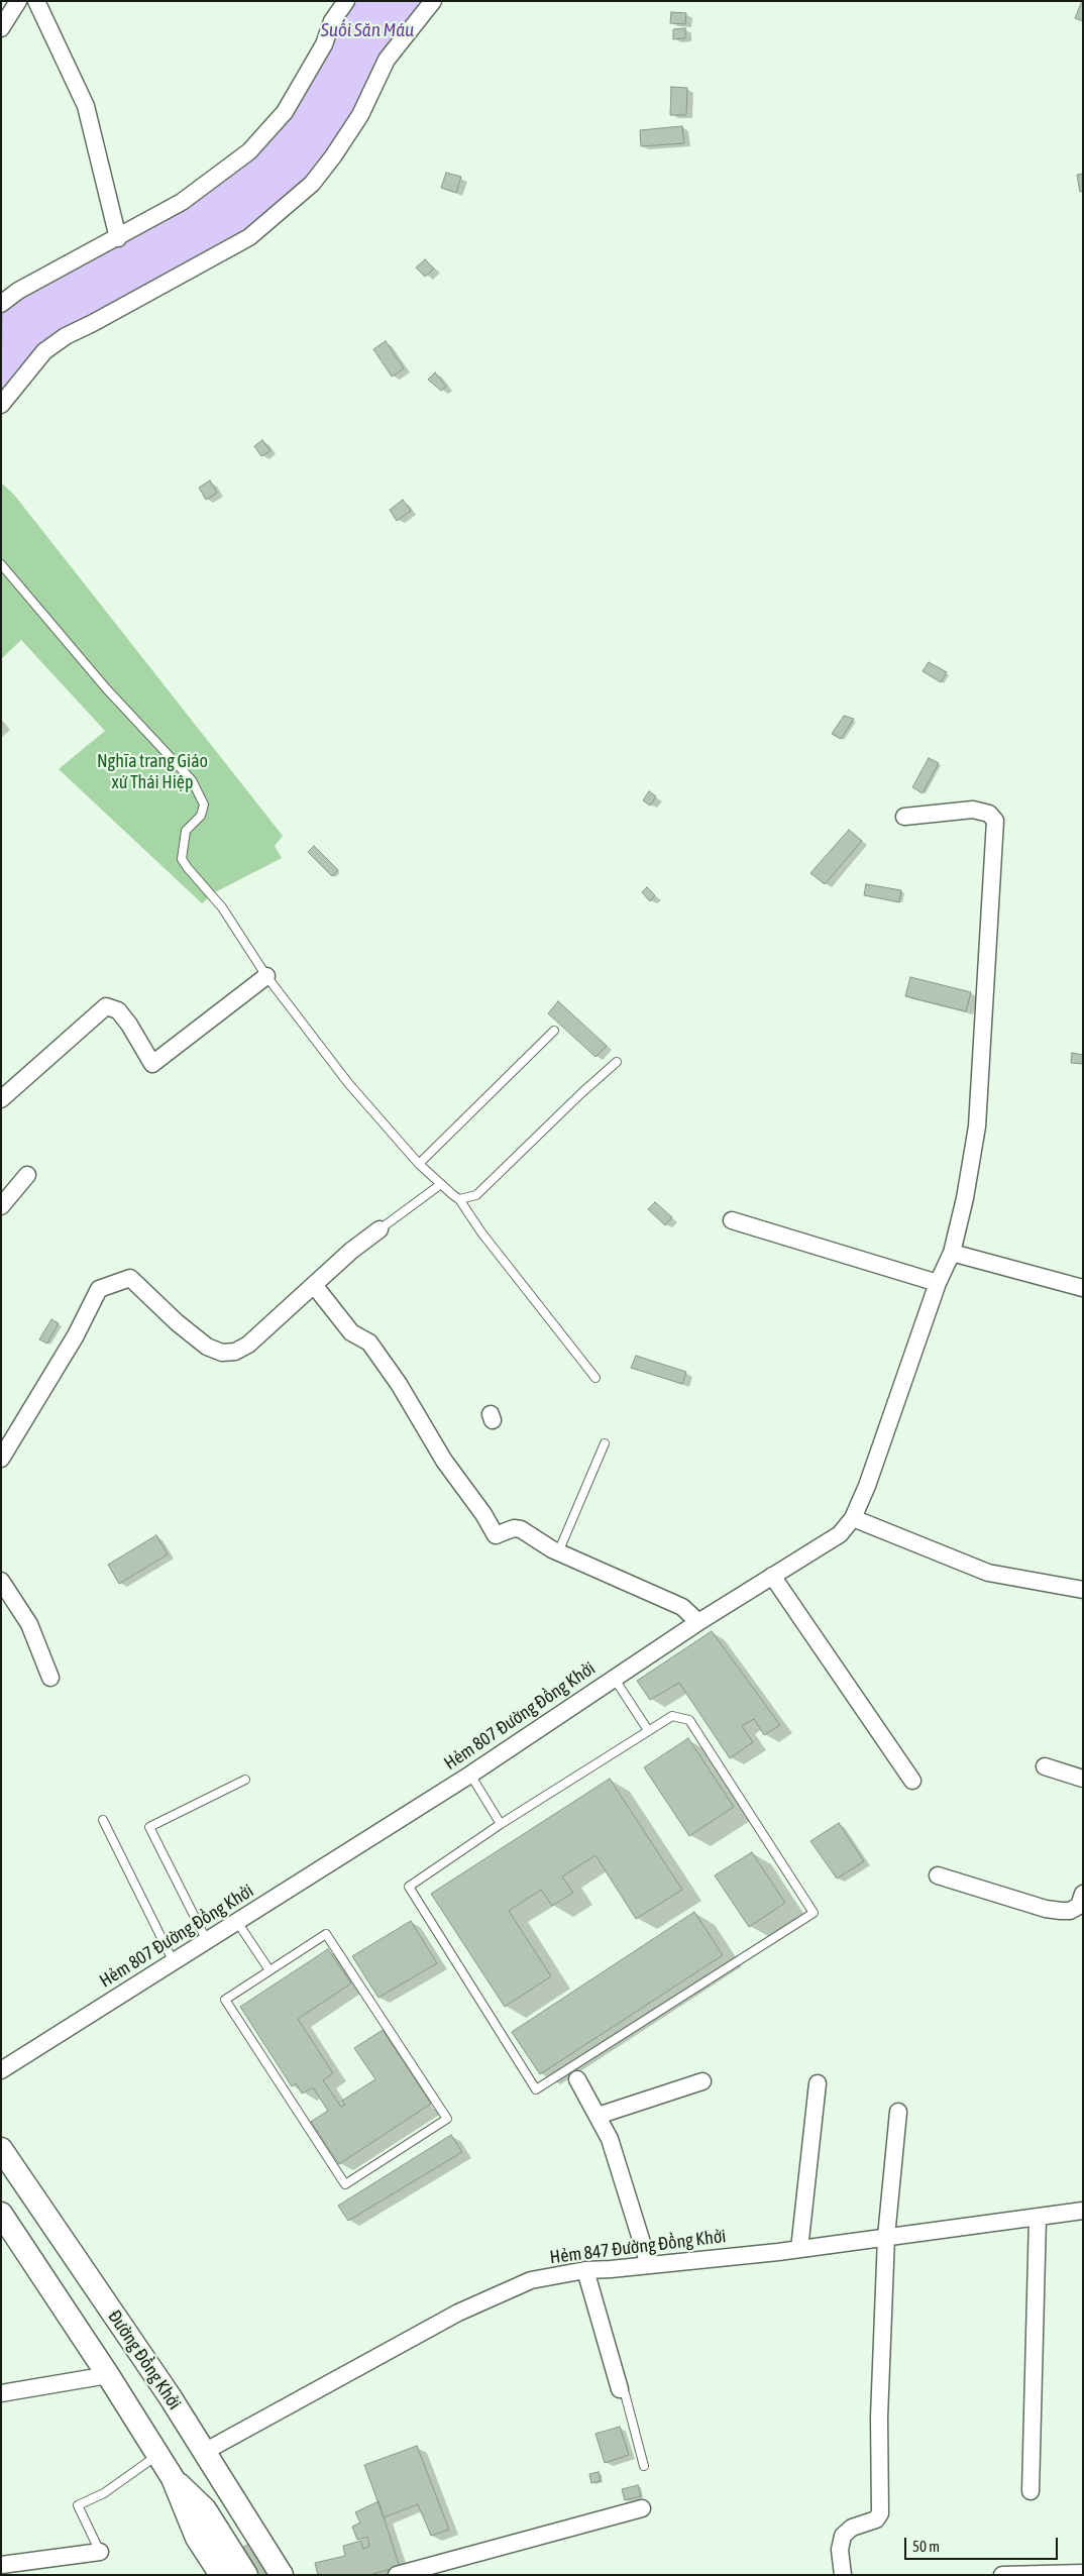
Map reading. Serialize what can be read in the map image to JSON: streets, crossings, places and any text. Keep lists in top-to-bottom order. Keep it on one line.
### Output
{"streets":{"main road":["Đường Đồng Khởi"],"street":["Hẻm 807 Đường Đồng Khởi","Hẻm 847 Đường Đồng Khởi"]},"crossings":[["Hẻm 847 Đường Đồng Khởi","Đường Đồng Khởi"]],"water":["Suối Săn Máu"],"parks":["Nghĩa trang Giáo xứ Thái Hiệp"],"scale_bar":"50 m"}
